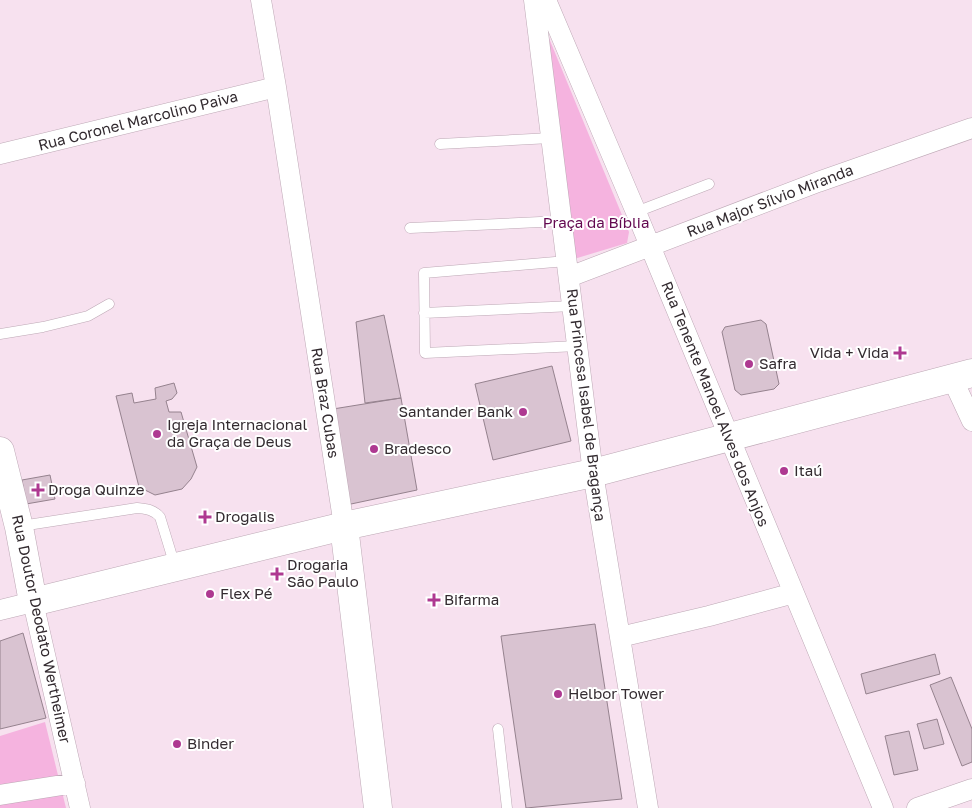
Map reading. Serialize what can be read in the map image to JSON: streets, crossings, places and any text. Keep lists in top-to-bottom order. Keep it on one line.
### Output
{"streets":{"main road":["Rua Braz Cubas","Rua Doutor Deodato Wertheimer"],"street":["Rua Coronel Marcolino Paiva","Rua Major Sílvio Miranda","Rua Tenente Manoel Alves dos Anjos","Rua Princesa Isabel de Bragança"]},"crossings":[["Rua Coronel Marcolino Paiva","Rua Braz Cubas"],["Rua Major Sílvio Miranda","Rua Tenente Manoel Alves dos Anjos"],["Rua Major Sílvio Miranda","Rua Princesa Isabel de Bragança"]],"parks":["Praça da Bíblia"],"places":{"health":["Vida + Vida","Droga Quinze","Drogalis","Drogaria São Paulo","Bifarma"],"other":["Safra","Santander Bank","Igreja Internacional da Graça de Deus","Bradesco","Itaú","Flex Pé","Helbor Tower","Binder"]}}
